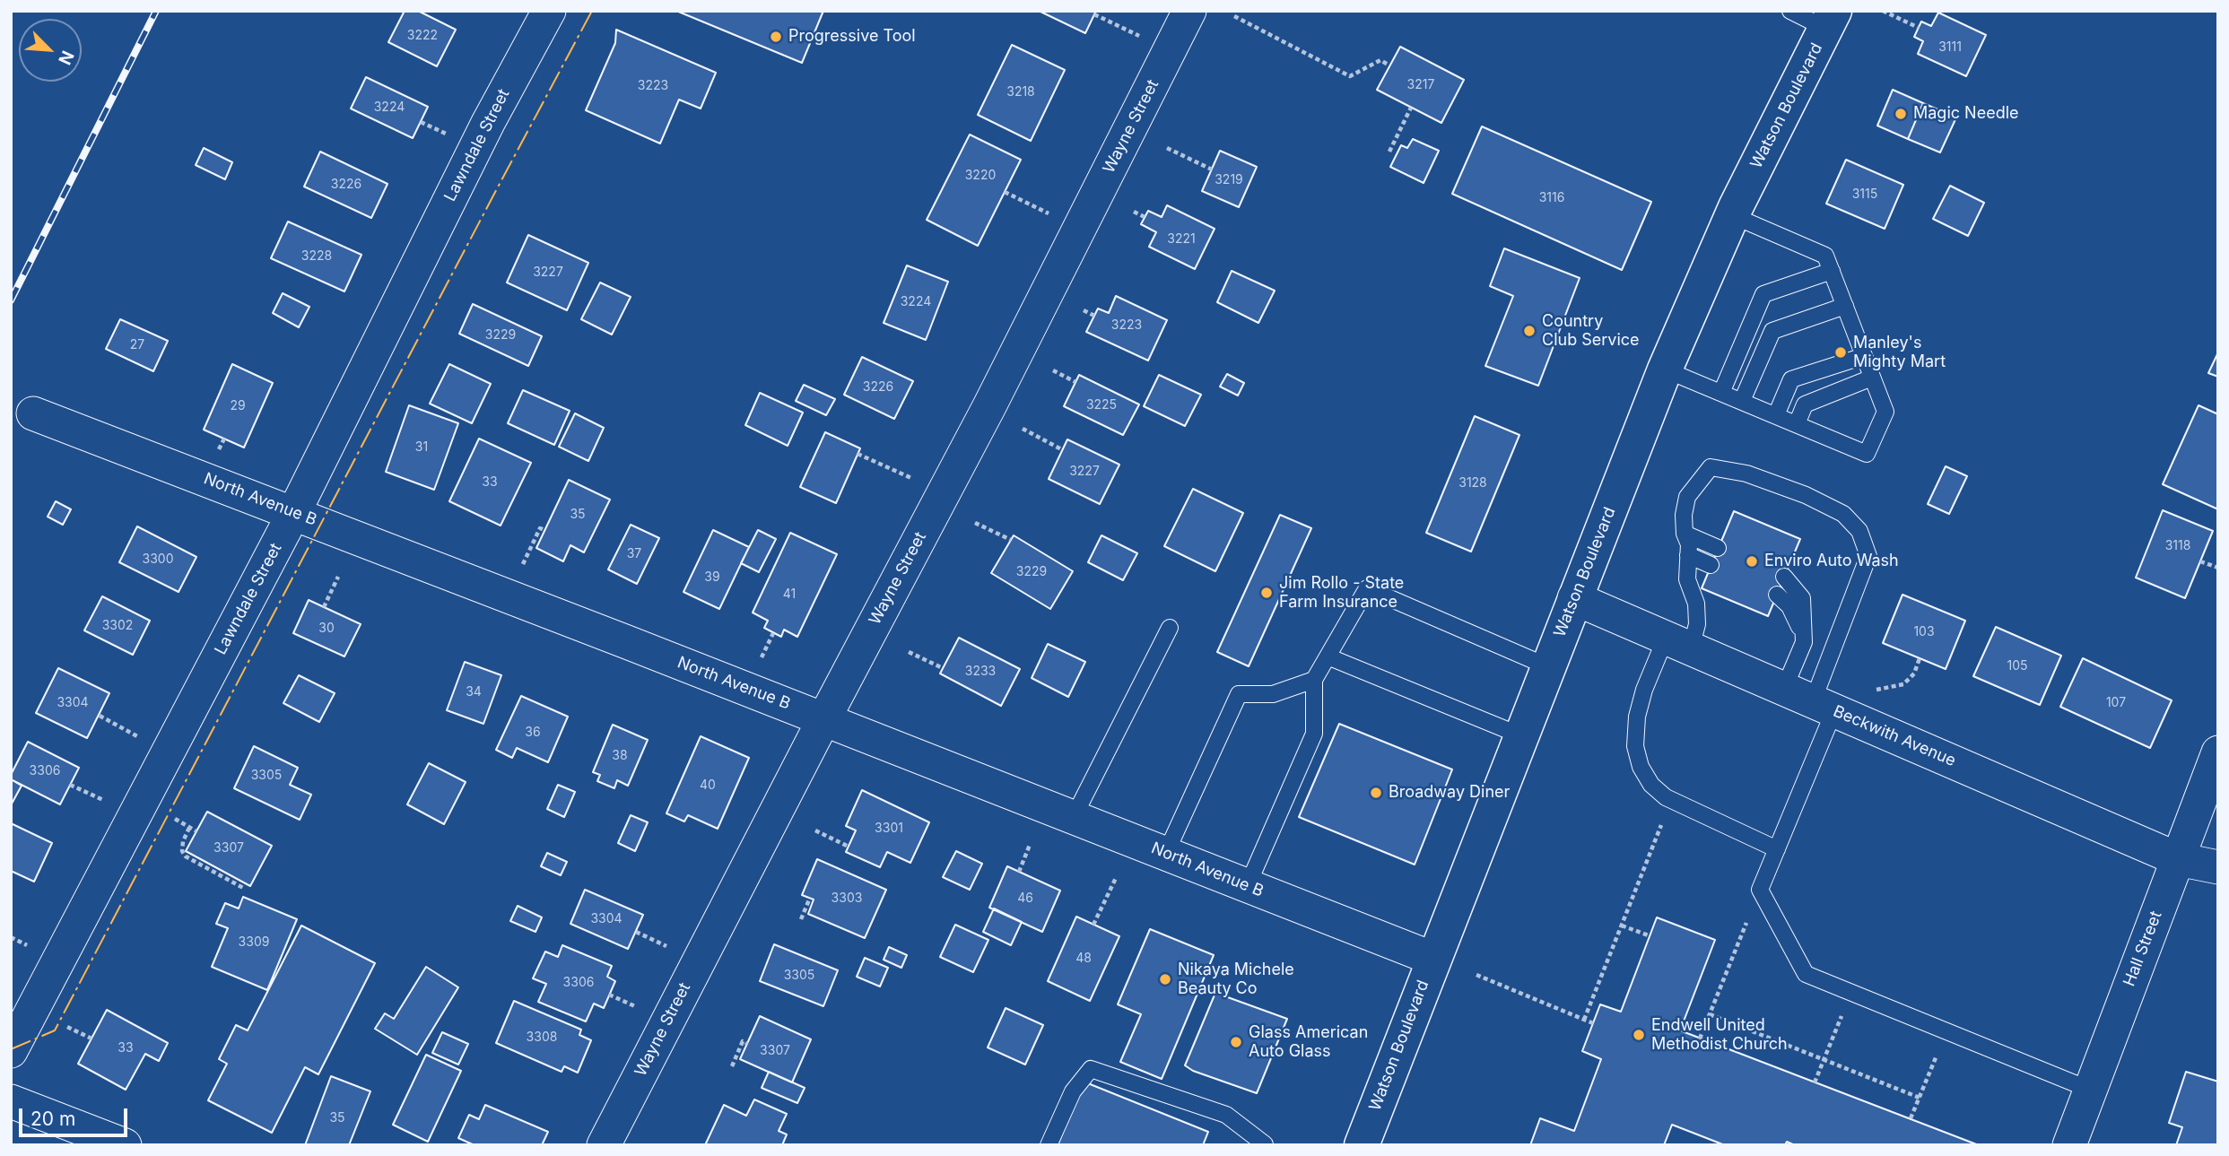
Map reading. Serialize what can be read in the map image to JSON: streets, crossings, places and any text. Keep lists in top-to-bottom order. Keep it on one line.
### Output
{"streets":{"street":["Watson Boulevard","Wayne Street","Lawndale Street","North Avenue B","Beckwith Avenue","Hall Street"]},"crossings":[["Watson Boulevard","North Avenue B"],["Watson Boulevard","Beckwith Avenue"],["Wayne Street","North Avenue B"],["Lawndale Street","North Avenue B"],["Beckwith Avenue","Hall Street"]],"places":["Progressive Tool","Magic Needle","Country Club Service","Manley's Mighty Mart","Enviro Auto Wash","Jim Rollo - State Farm Insurance","Broadway Diner","Nikaya Michele Beauty Co","Endwell United Methodist Church","Glass American Auto Glass"],"house_numbers":["3222","3111","3217","3223","3218","3224","3220","3219","3226","3115","3116","3221","3228","3227","3224","3223","3229","27","3226","3225","29","31","3227","33","3128","35","3118","37","3300","3229","39","41","3302","30","103","105","3233","34","3304","107","36","38","3306","3305","40","3301","3307","3303","46","3304","3309","48","3305","3306","3308","33","3307","35"],"scale_bar":"20 m","north":"bottom right"}
